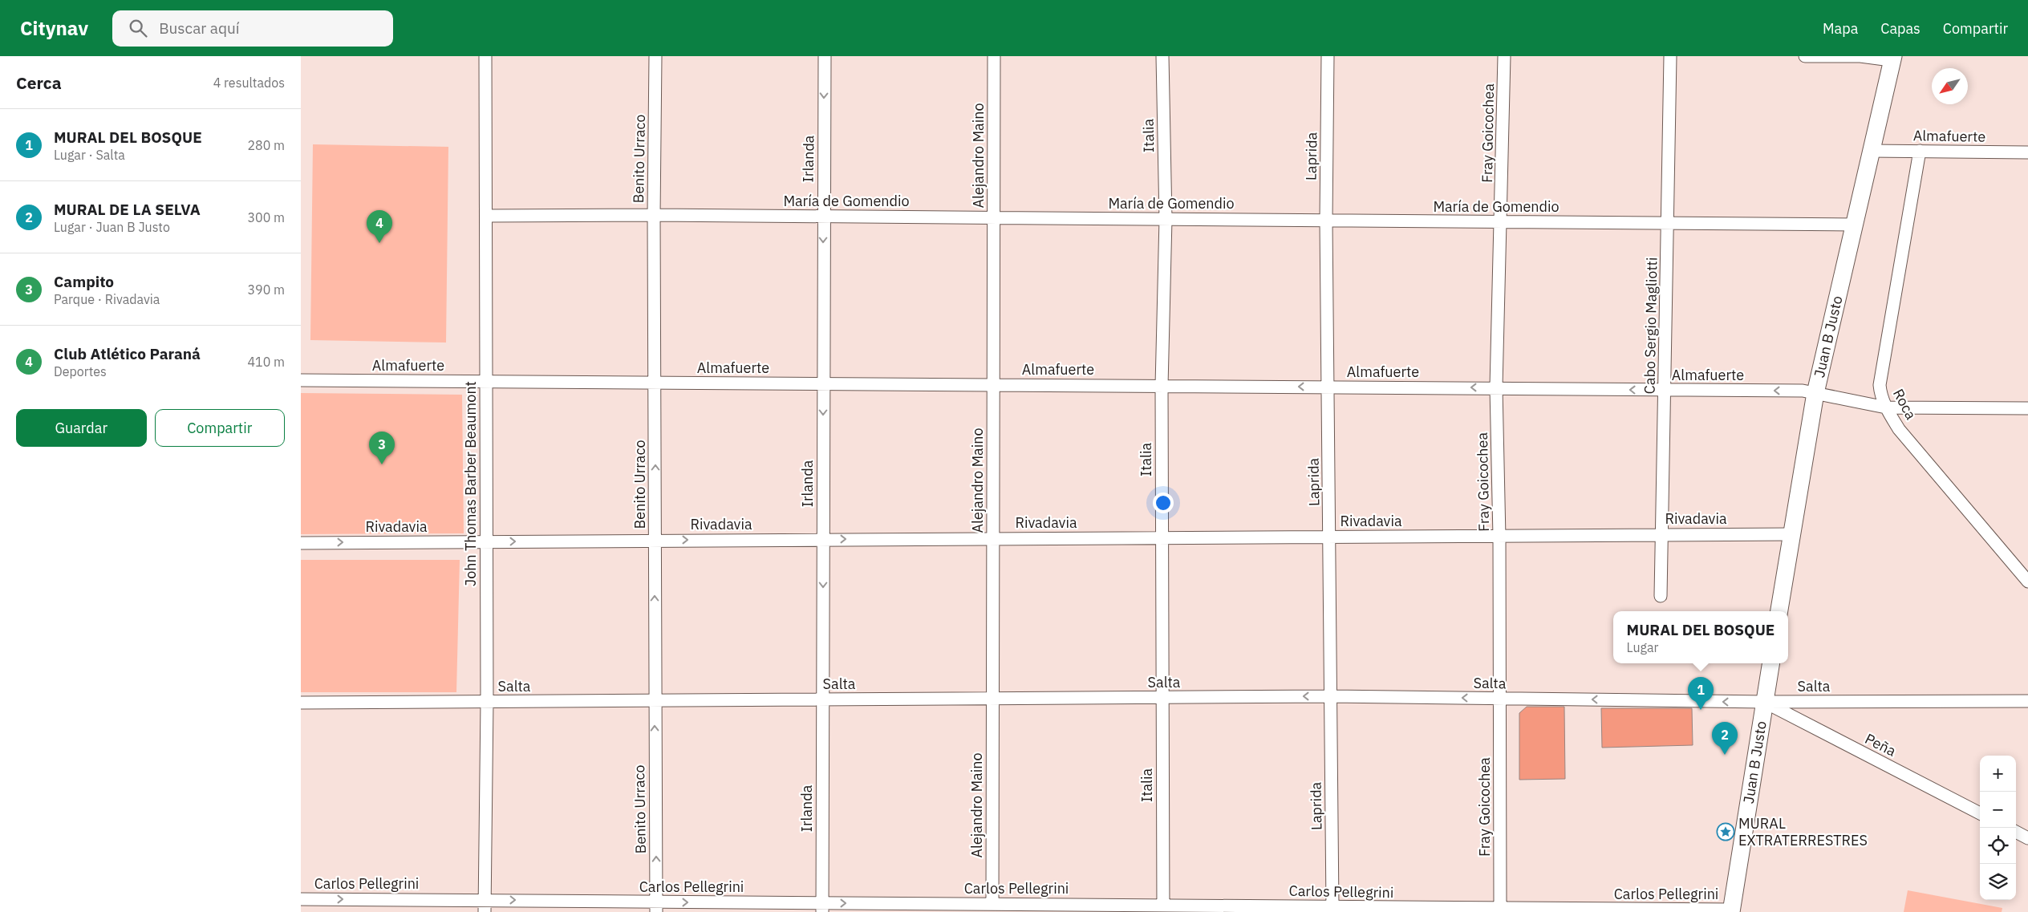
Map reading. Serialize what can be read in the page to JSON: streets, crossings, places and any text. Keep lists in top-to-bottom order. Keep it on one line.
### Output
{"streets":{"main road":["Juan B Justo"],"street":["Fray Goicochea","Italia","Almafuerte","Alejandro Maino","Laprida","Benito Urraco","Irlanda","María de Gomendio","Cabo Sergio Magliotti","Roca","John Thomas Barber Beaumont","Rivadavia","Salta","Peña","Carlos Pellegrini"]},"crossings":[["Fray Goicochea","Almafuerte"],["Fray Goicochea","María de Gomendio"],["Fray Goicochea","Rivadavia"],["Fray Goicochea","Salta"],["Fray Goicochea","Carlos Pellegrini"],["Italia","Almafuerte"],["Italia","María de Gomendio"],["Italia","Rivadavia"],["Italia","Salta"],["Italia","Carlos Pellegrini"],["Almafuerte","Alejandro Maino"],["Almafuerte","Laprida"],["Almafuerte","Benito Urraco"],["Almafuerte","Irlanda"],["Almafuerte","Cabo Sergio Magliotti"],["Almafuerte","Juan B Justo"],["Almafuerte","Roca"],["Almafuerte","John Thomas Barber Beaumont"],["Alejandro Maino","María de Gomendio"],["Alejandro Maino","Rivadavia"],["Alejandro Maino","Salta"],["Alejandro Maino","Carlos Pellegrini"],["Laprida","María de Gomendio"],["Laprida","Rivadavia"],["Laprida","Salta"],["Laprida","Carlos Pellegrini"],["Benito Urraco","María de Gomendio"],["Benito Urraco","Rivadavia"],["Benito Urraco","Salta"],["Benito Urraco","Carlos Pellegrini"],["Irlanda","María de Gomendio"],["Irlanda","Rivadavia"],["Irlanda","Salta"],["Irlanda","Carlos Pellegrini"],["María de Gomendio","Cabo Sergio Magliotti"],["María de Gomendio","Juan B Justo"],["María de Gomendio","John Thomas Barber Beaumont"],["Cabo Sergio Magliotti","Rivadavia"],["Juan B Justo","Rivadavia"],["Juan B Justo","Salta"],["Juan B Justo","Peña"],["Juan B Justo","Carlos Pellegrini"],["John Thomas Barber Beaumont","Rivadavia"],["John Thomas Barber Beaumont","Salta"],["John Thomas Barber Beaumont","Carlos Pellegrini"],["Salta","Peña"]],"one_way":["Almafuerte","Benito Urraco","Irlanda","Rivadavia","Carlos Pellegrini"],"places":{"place":["MURAL EXTRATERRESTRES"]},"north":"bottom left","page":{"header":"Citynav","search":"Buscar aquí","nav":["Mapa","Capas","Compartir"],"heading":["Cerca","4 resultados"],"list":[{"mark":"1","name":"MURAL DEL BOSQUE","note":"Lugar · Salta","value":"280 m"},{"mark":"2","name":"MURAL DE LA SELVA","note":"Lugar · Juan B Justo","value":"300 m"},{"mark":"3","name":"Campito","note":"Parque · Rivadavia","value":"390 m"},{"mark":"4","name":"Club Atlético Paraná","note":"Deportes","value":"410 m"}],"pins":["4","3","1","2"],"buttons":["Guardar","Compartir"],"popup":["MURAL DEL BOSQUE","Lugar"],"map_buttons":["+","−"]}}
